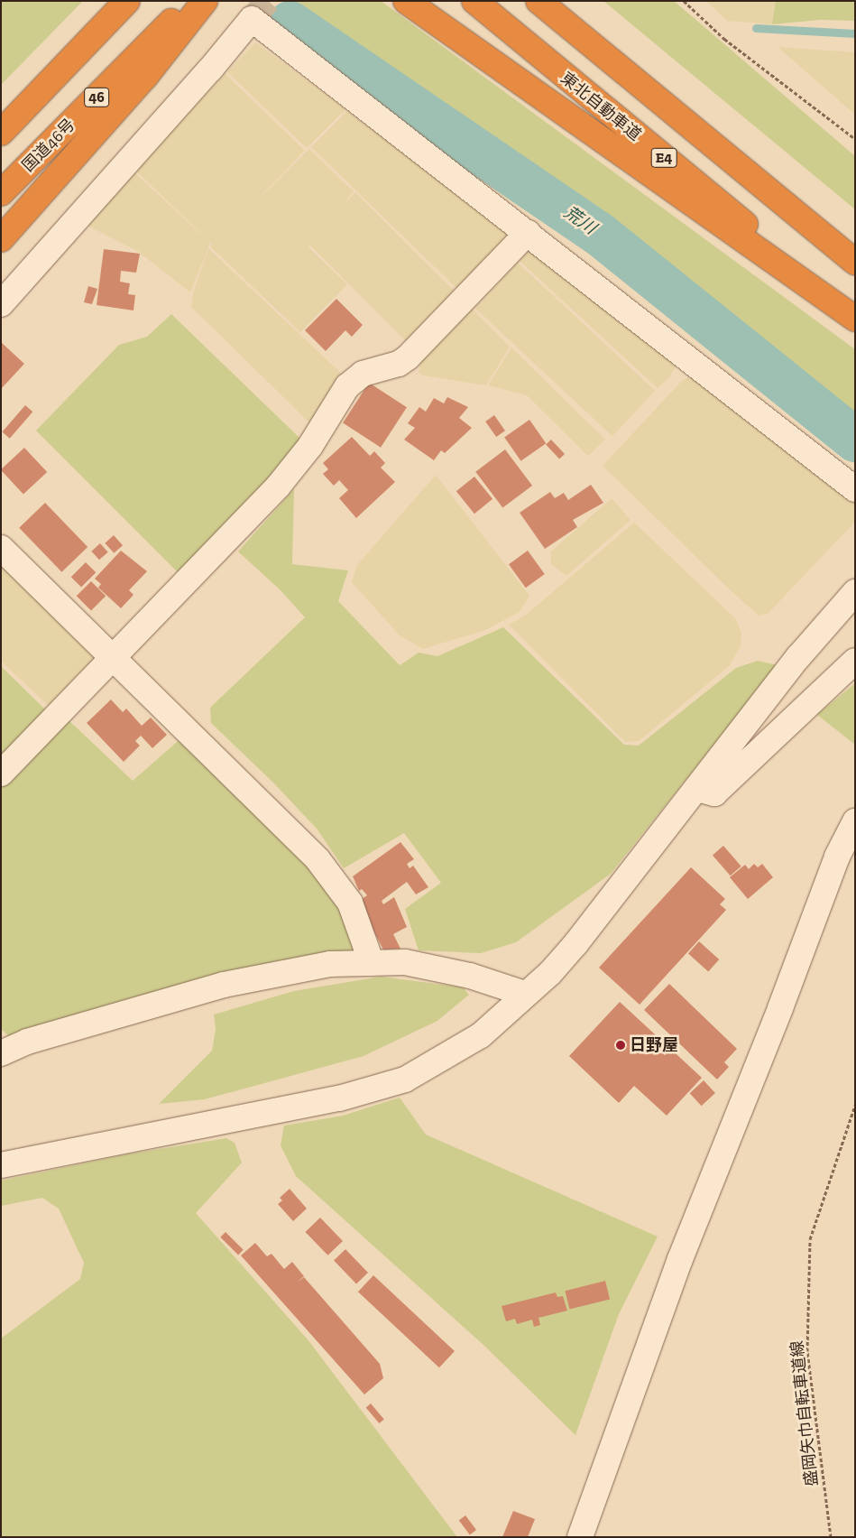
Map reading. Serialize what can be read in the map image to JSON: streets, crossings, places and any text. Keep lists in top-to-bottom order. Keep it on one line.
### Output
{"streets":{"highway":["46","東北自動車道","国道46号","E4"],"path":["盛岡矢巾自転車道線"]},"water":["荒川"],"places":["日野屋"]}
